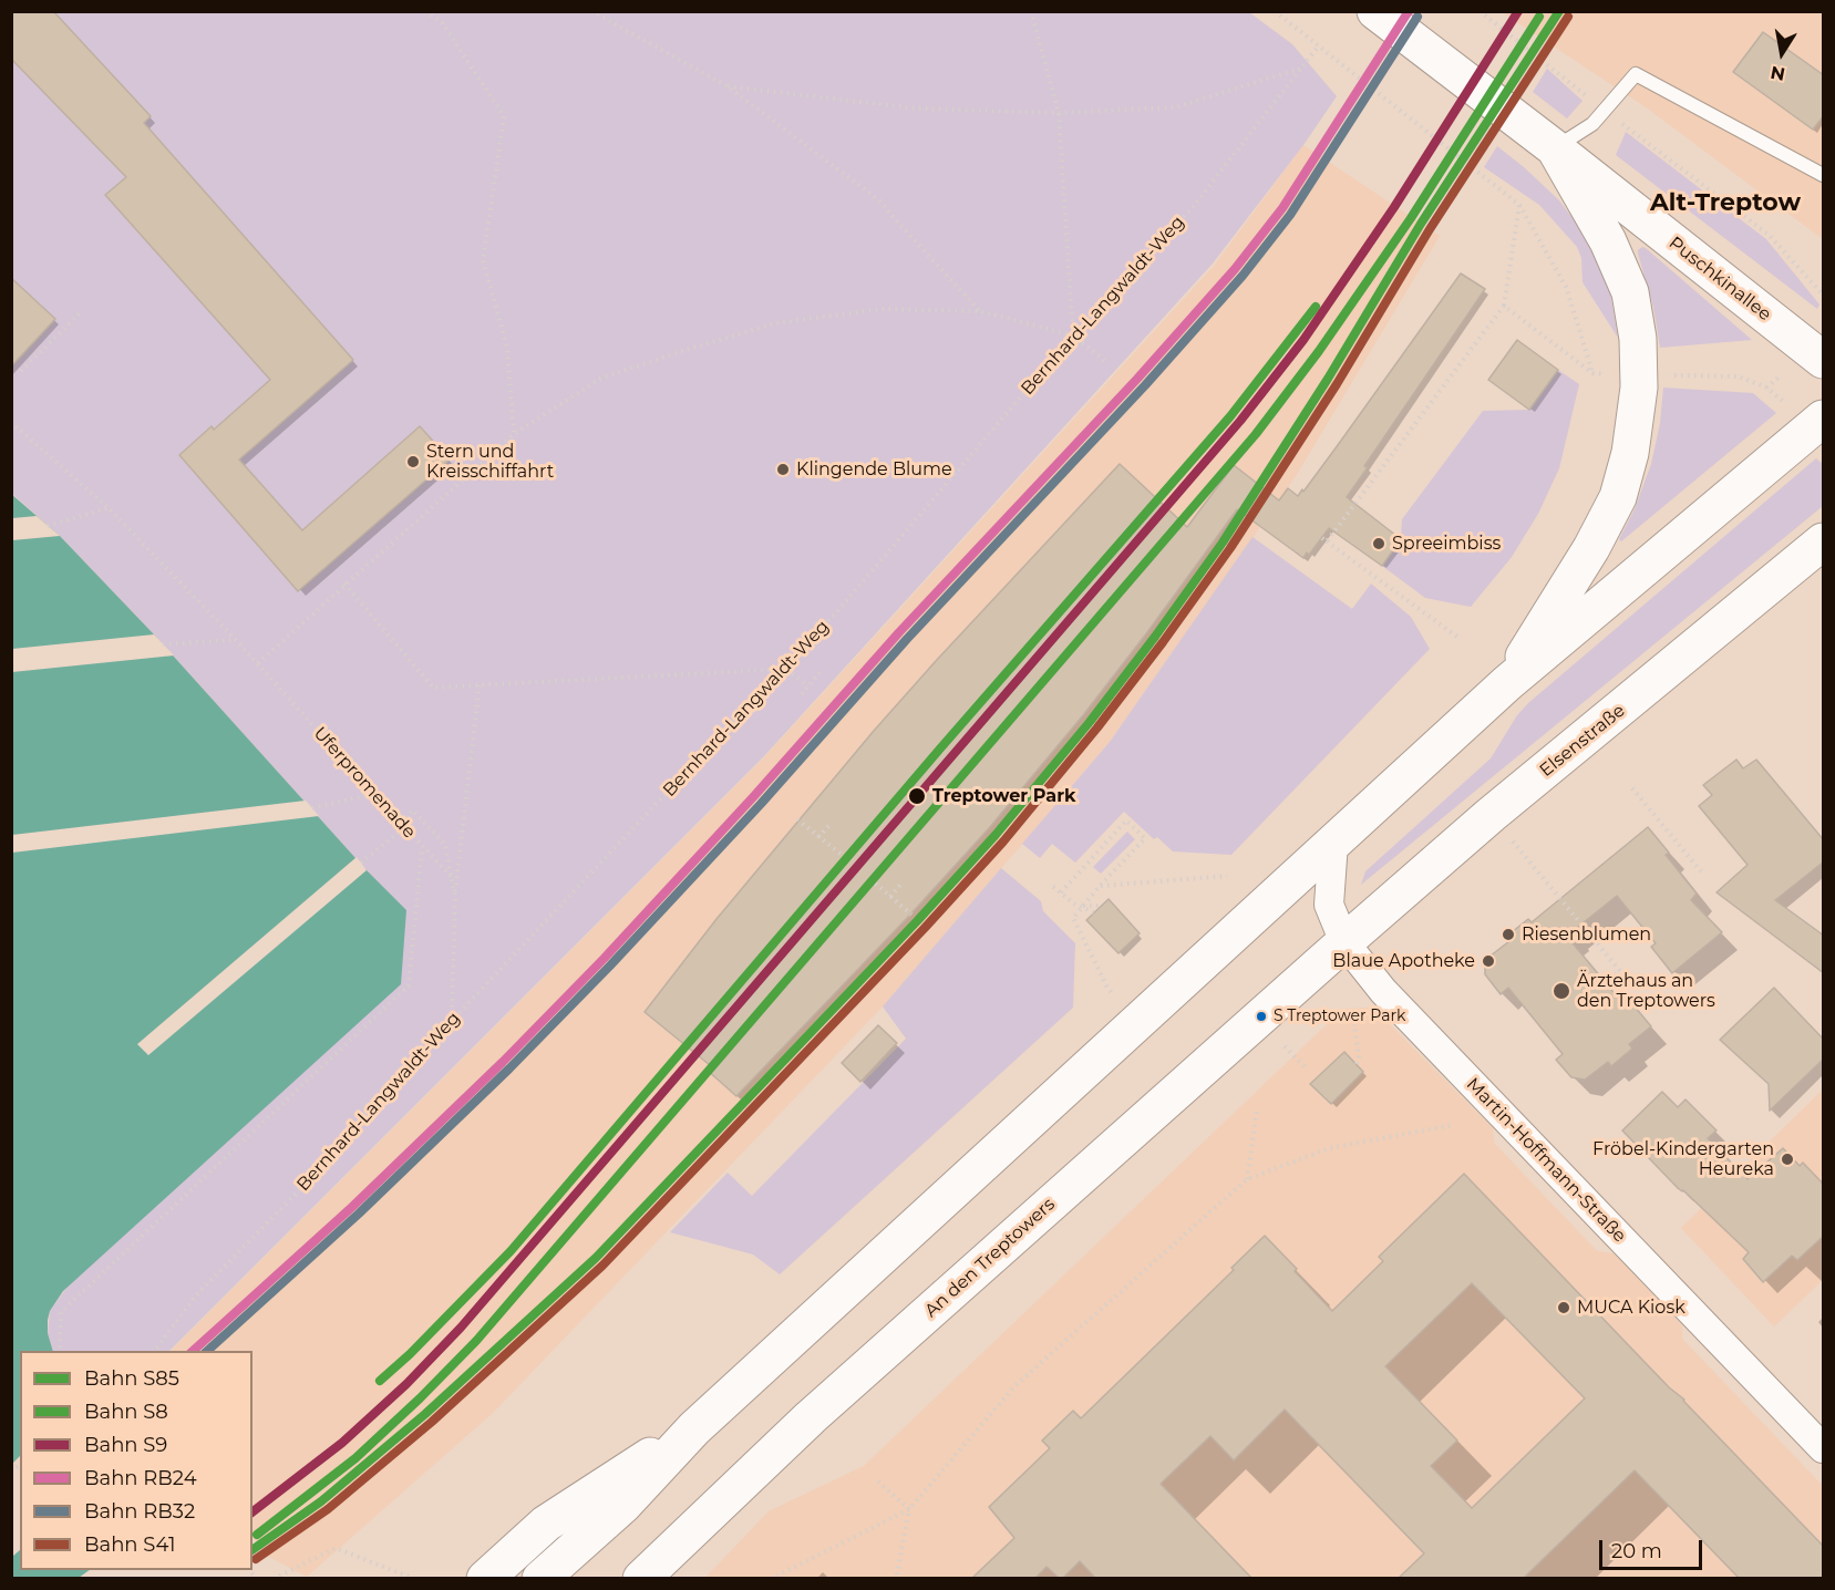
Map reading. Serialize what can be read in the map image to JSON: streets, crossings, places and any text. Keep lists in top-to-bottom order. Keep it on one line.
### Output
{"streets":{"main road":["Puschkinallee","Elsenstraße","An den Treptowers"],"street":["Martin-Hoffmann-Straße"],"path":["Bernhard-Langwaldt-Weg","Uferpromenade"]},"crossings":[["Elsenstraße","Martin-Hoffmann-Straße"],["Elsenstraße","An den Treptowers"],["Martin-Hoffmann-Straße","An den Treptowers"]],"districts":["Alt-Treptow"],"places":["Stern und Kreisschiffahrt","Klingende Blume","Spreeimbiss","Treptower Park","Riesenblumen","Blaue Apotheke","Ärztehaus an den Treptowers","S Treptower Park","Fröbel-Kindergarten Heureka","MUCA Kiosk"],"lines":["rail line S85","rail line S9","rail line RB24","rail line S8","rail line RB32","rail line S41"],"legend":["Bahn S85","Bahn S8","Bahn S9","Bahn RB24","Bahn RB32","Bahn S41"],"scale_bar":"20 m","north":"bottom"}
